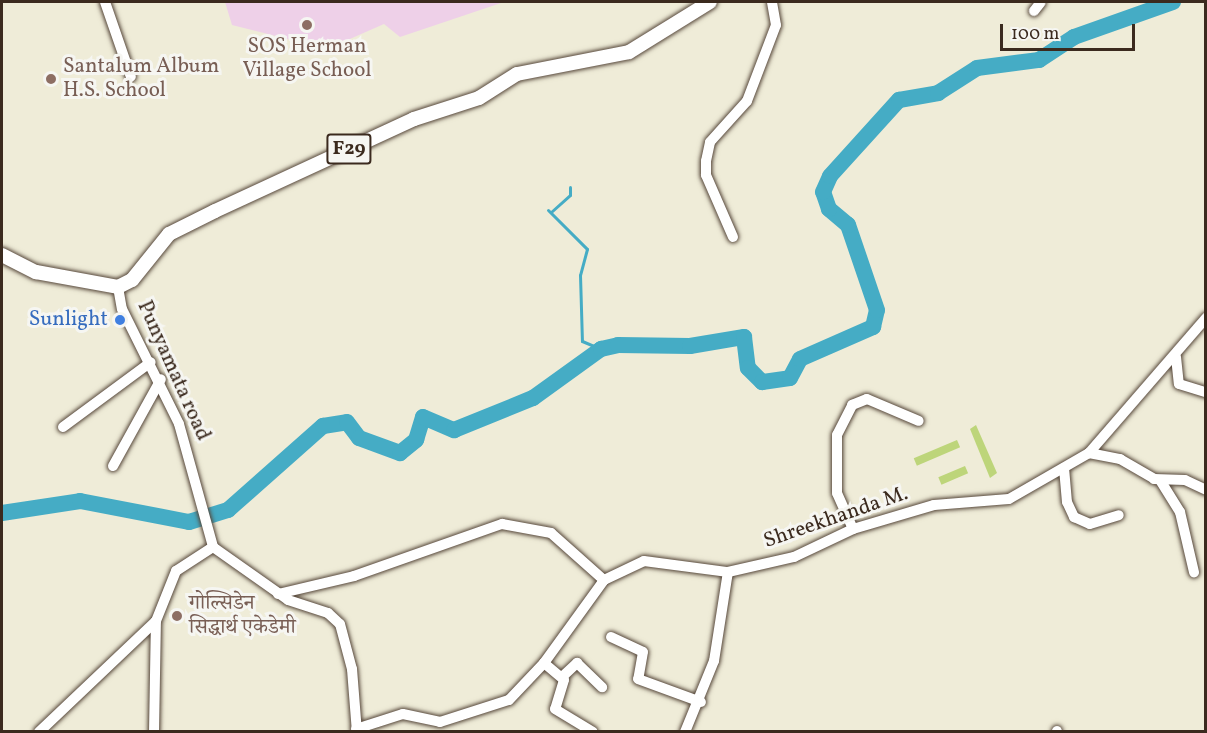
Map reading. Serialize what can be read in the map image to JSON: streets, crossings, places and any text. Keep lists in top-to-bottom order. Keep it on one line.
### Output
{"streets":{"main road":["F29"],"street":["Punyamata road","Shreekhanda M."]},"crossings":[["F29","Punyamata road"]],"places":["SOS Herman Village School","Santalum Album H.S. School","Sunlight","गोल्सिडेन सिद्धार्थ एकेडेमी"],"scale_bar":"100 m"}
